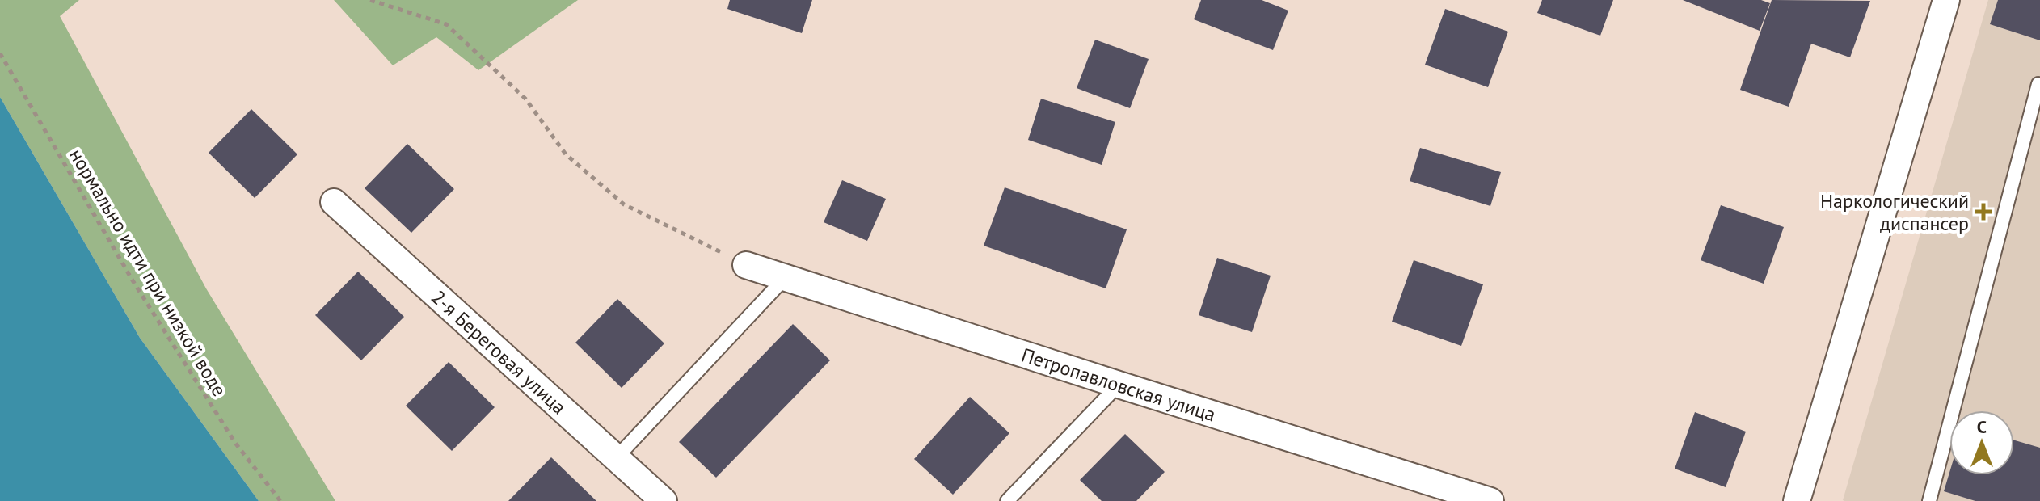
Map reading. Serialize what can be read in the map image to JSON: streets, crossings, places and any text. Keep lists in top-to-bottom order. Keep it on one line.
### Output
{"streets":{"street":["2-я Береговая улица","Петропавловская улица"],"path":["нормально идти при низкой воде"]},"places":{"health":["Наркологический диспансер"]},"north":"top"}
